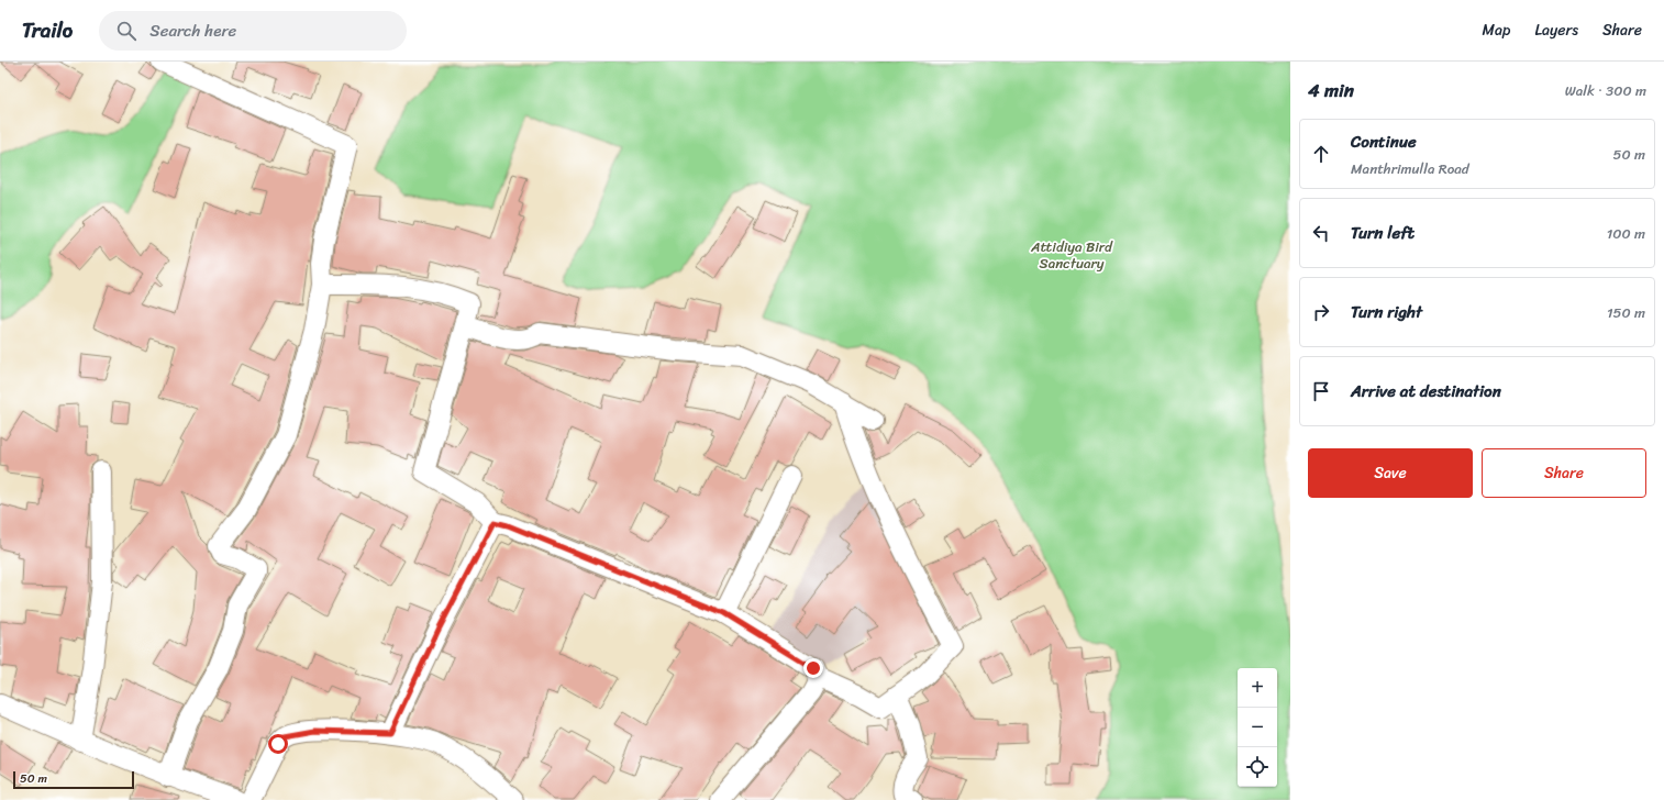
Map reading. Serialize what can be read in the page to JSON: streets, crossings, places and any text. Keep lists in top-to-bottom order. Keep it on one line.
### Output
{"parks":["Attidiya Bird Sanctuary"],"scale_bar":"50 m","page":{"header":"Trailo","search":"Search here","nav":["Map","Layers","Share"],"heading":["4 min","Walk · 300 m"],"list":[["Continue","Manthrimulla Road","50 m"],["Turn left","100 m"],["Turn right","150 m"],"Arrive at destination"],"buttons":["Save","Share"],"map_buttons":["+","−"],"scale":"50 m"}}
